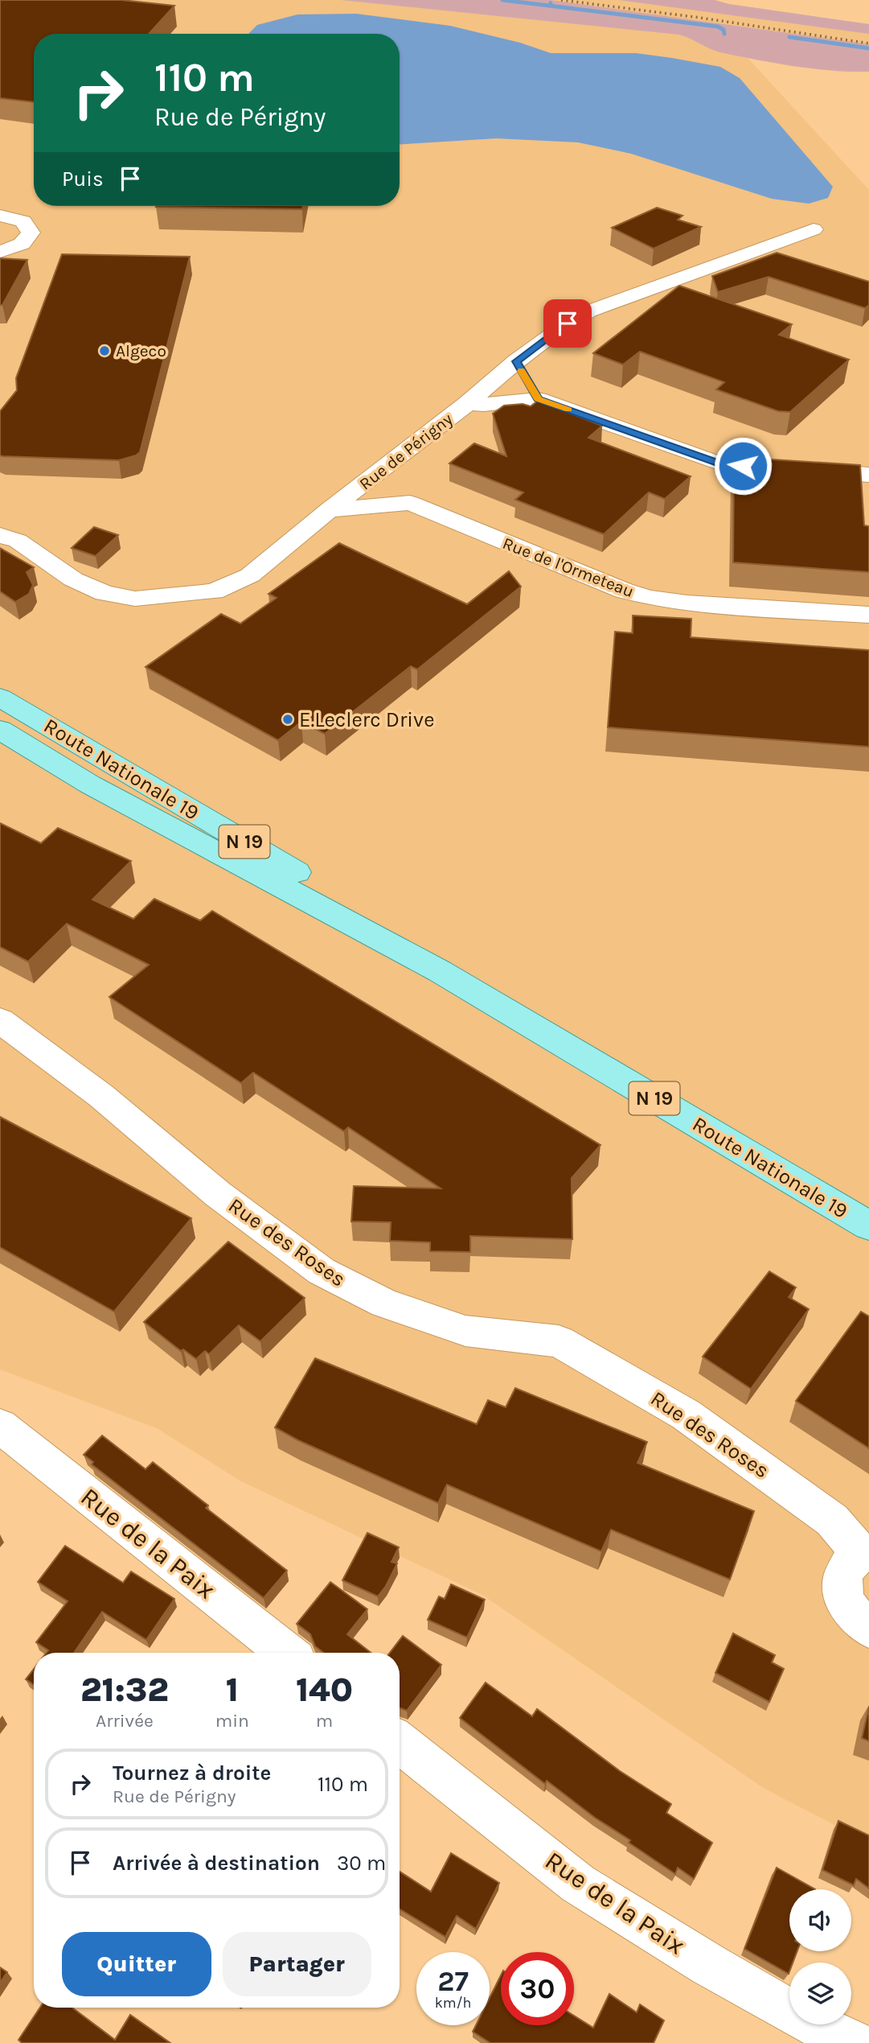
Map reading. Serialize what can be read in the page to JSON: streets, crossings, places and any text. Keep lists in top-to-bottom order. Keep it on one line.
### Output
{"streets":{"main road":["Route Nationale 19","N 19"],"street":["Rue de Périgny","Rue de l'Ormeteau","Rue des Roses","Rue de la Paix"]},"crossings":[["Rue de Périgny","Rue de l'Ormeteau"]],"places":["Algeco","E.Leclerc Drive"],"page":{"turn":["110 m","Rue de Périgny"],"then":"Puis","eta":["21:32","Arrivée","1","min","140","m"],"list":[{"name":"Tournez à droite","note":"Rue de Périgny","value":"110 m"},{"name":"Arrivée à destination","value":"30 m"}],"buttons":["Quitter","Partager"],"speed":"27 km/h","limit":"30"}}
